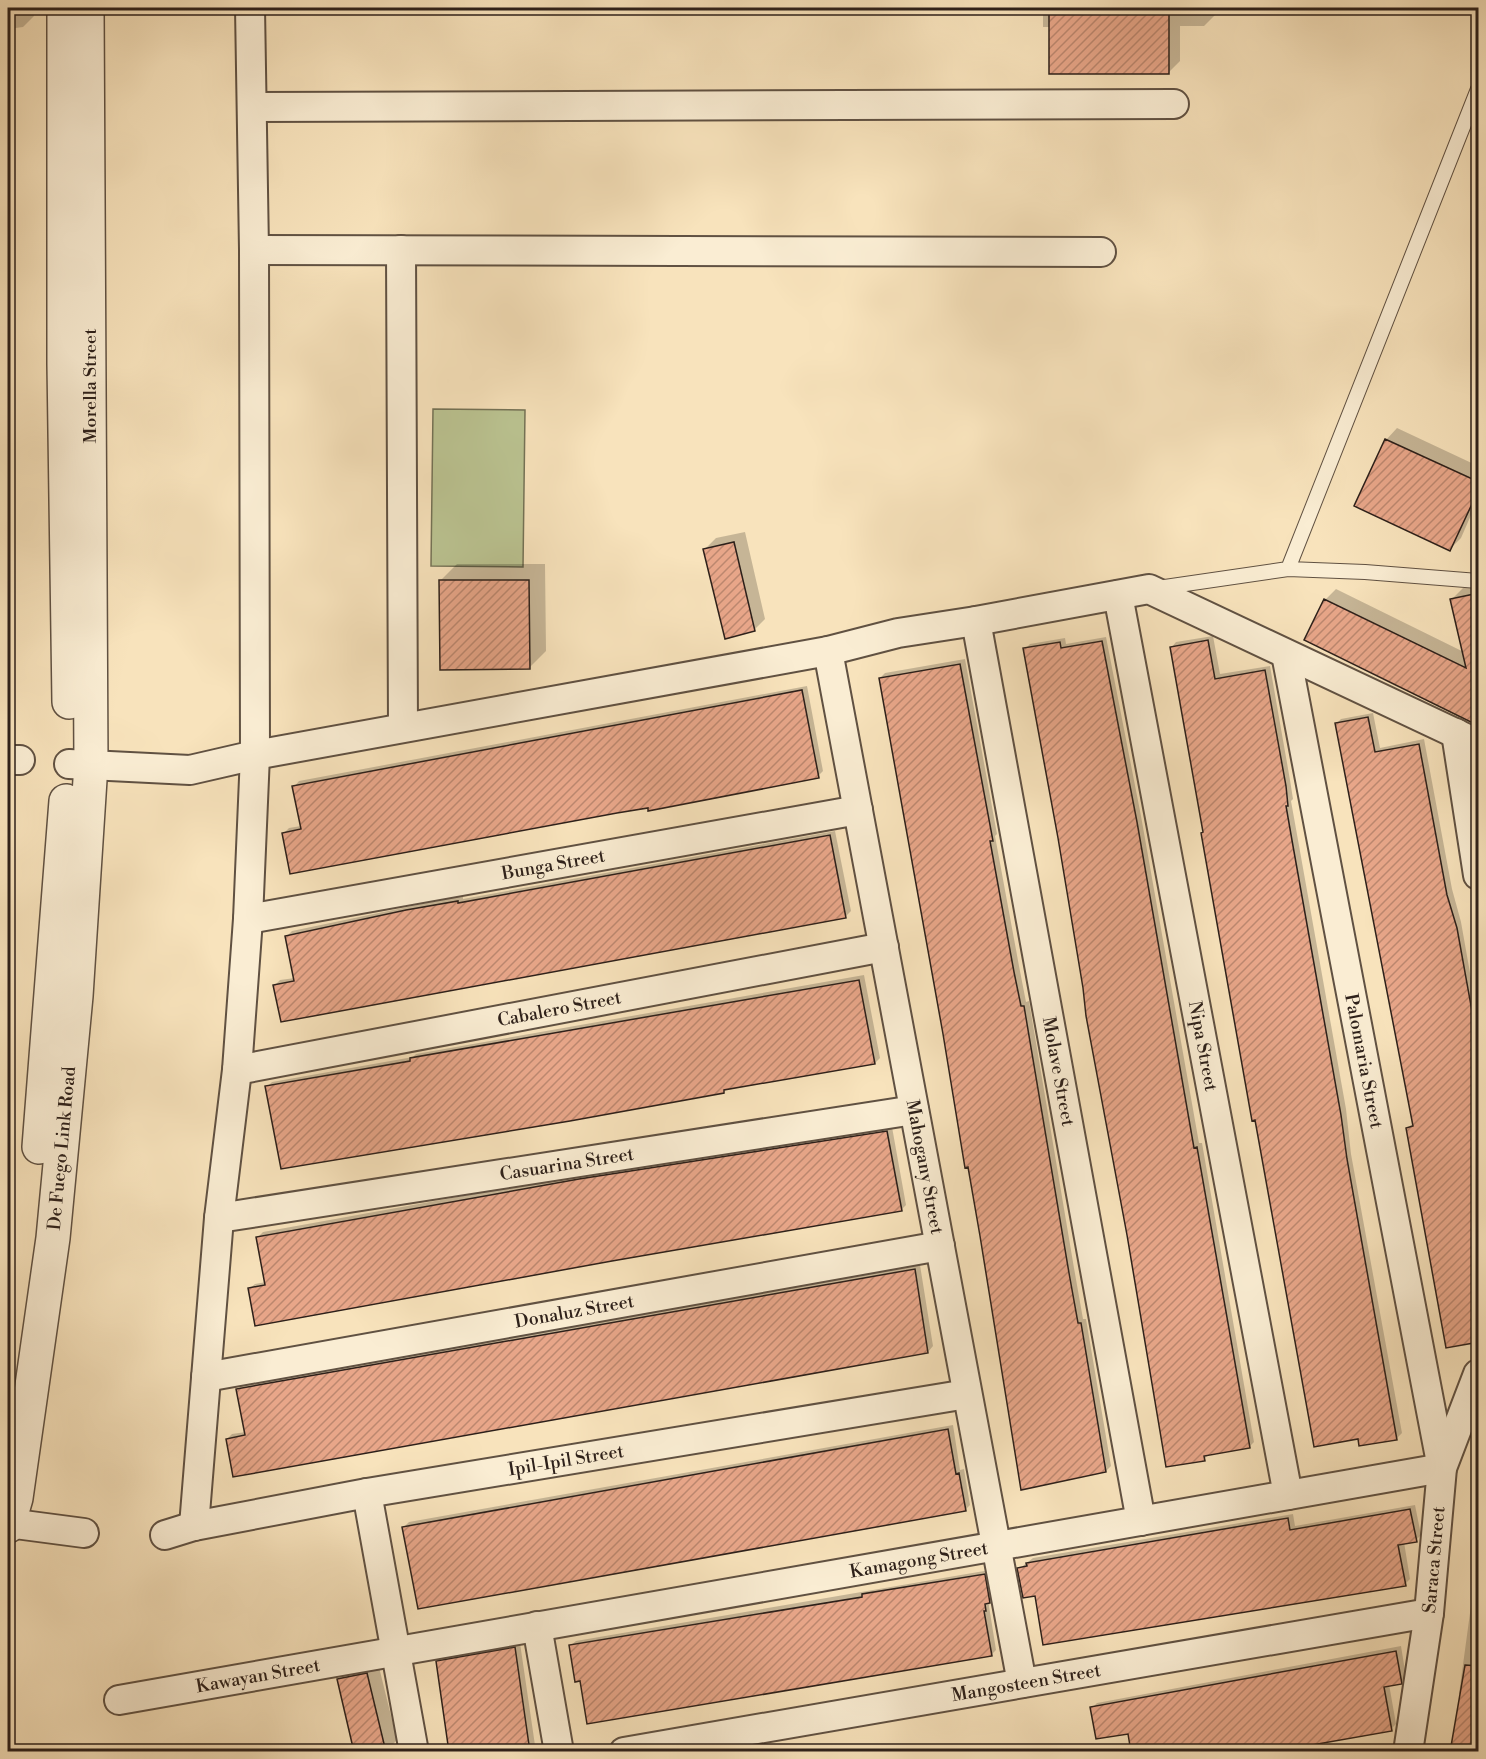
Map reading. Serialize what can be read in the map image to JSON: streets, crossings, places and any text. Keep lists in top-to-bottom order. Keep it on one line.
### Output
{"streets":{"street":["Morella Street","Bunga Street","Cabalero Street","Nipa Street","Palomaria Street","Molave Street","De Fuego Link Road","Casuarina Street","Mahogany Street","Donaluz Street","Ipil-Ipil Street","Kamagong Street","Saraca Street","Kawayan Street","Mangosteen Street"]},"crossings":[["Morella Street","De Fuego Link Road"],["Bunga Street","Mahogany Street"],["Cabalero Street","Mahogany Street"],["Nipa Street","Kamagong Street"],["Palomaria Street","Kamagong Street"],["Palomaria Street","Saraca Street"],["Molave Street","Kamagong Street"],["Casuarina Street","Mahogany Street"],["Mahogany Street","Donaluz Street"],["Mahogany Street","Ipil-Ipil Street"],["Mahogany Street","Kamagong Street"],["Mahogany Street","Mangosteen Street"],["Kamagong Street","Saraca Street"],["Kamagong Street","Kawayan Street"],["Saraca Street","Mangosteen Street"]]}
